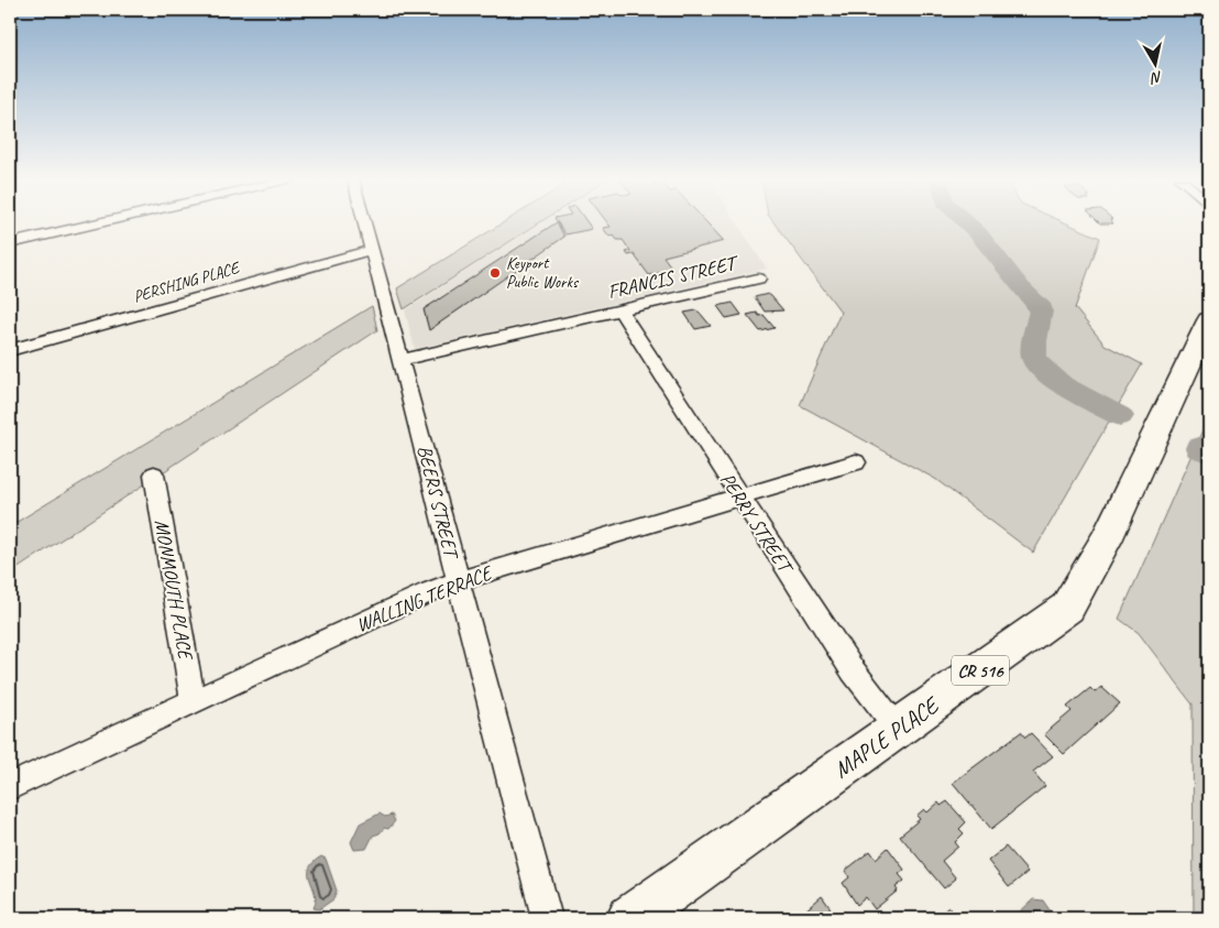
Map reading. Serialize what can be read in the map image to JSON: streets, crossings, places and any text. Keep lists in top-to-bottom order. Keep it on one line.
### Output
{"streets":{"main road":["CR 516","MAPLE PLACE"],"street":["FRANCIS STREET","PERSHING PLACE","BEERS STREET","PERRY STREET","MONMOUTH PLACE","WALLING TERRACE"]},"crossings":[["FRANCIS STREET","BEERS STREET"],["FRANCIS STREET","PERRY STREET"],["PERSHING PLACE","BEERS STREET"],["BEERS STREET","WALLING TERRACE"],["PERRY STREET","WALLING TERRACE"],["PERRY STREET","MAPLE PLACE"],["MONMOUTH PLACE","WALLING TERRACE"]],"places":["Keyport Public Works"],"north":"bottom"}
